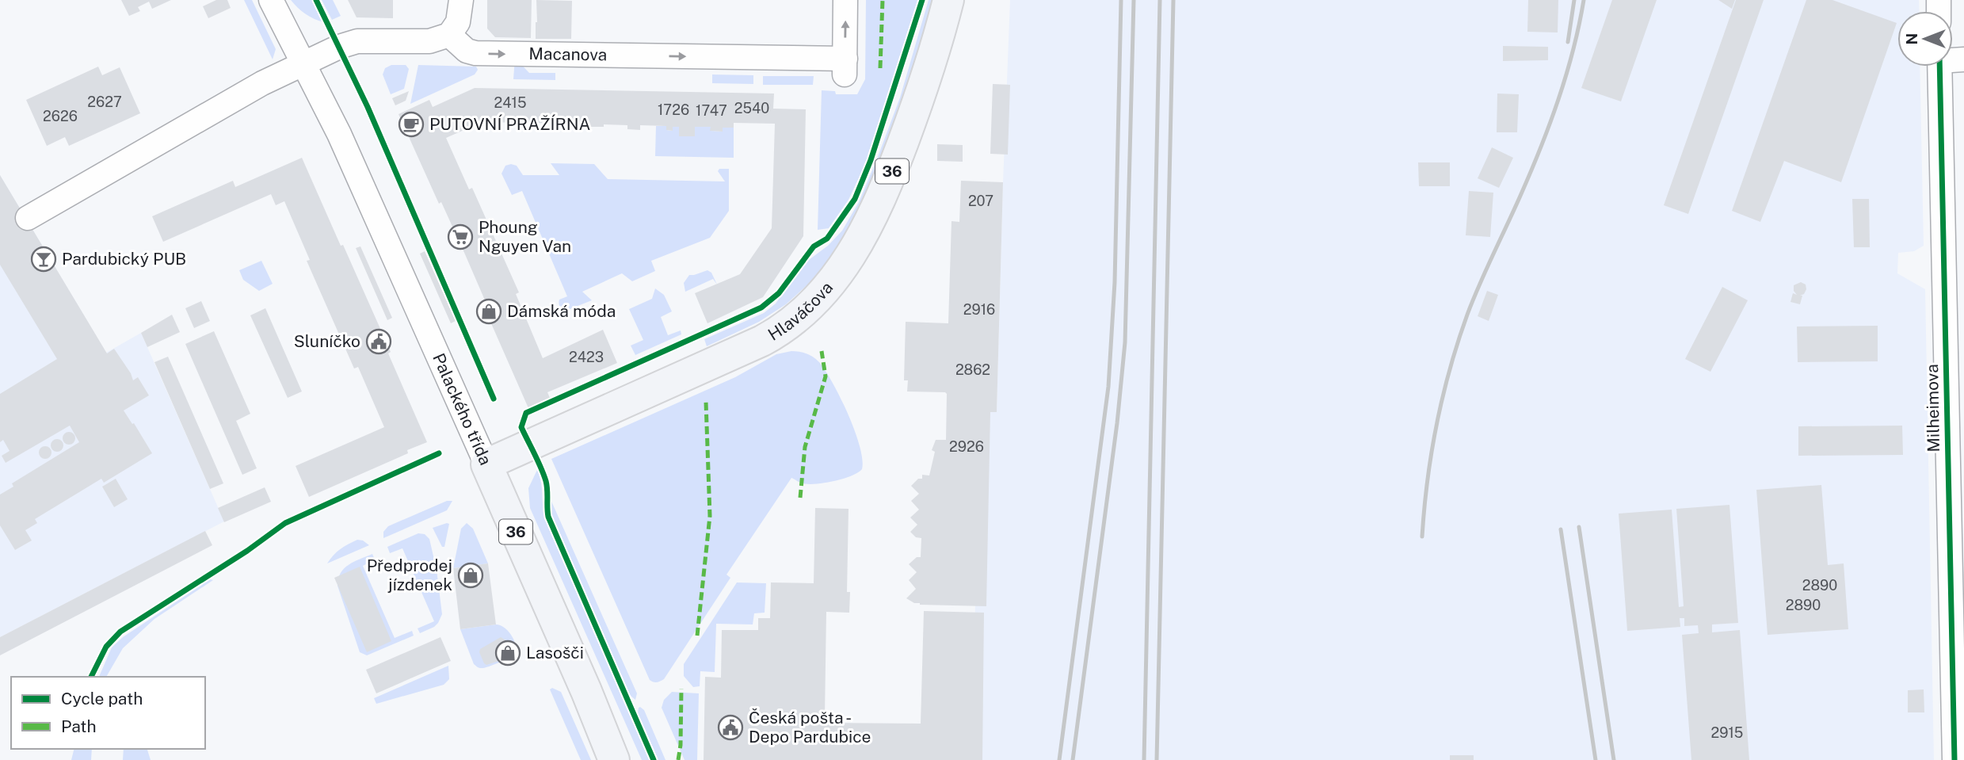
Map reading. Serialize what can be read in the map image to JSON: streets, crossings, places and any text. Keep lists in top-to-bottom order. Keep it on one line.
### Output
{"streets":{"main road":["36","Hlaváčova","Palackého třída"],"street":["Macanova","Milheimova"]},"crossings":[["Hlaváčova","Palackého třída"]],"one_way":["Macanova"],"places":{"cafe":["PUTOVNÍ PRAŽÍRNA"],"supermarket":["Phoung Nguyen Van"],"bar":["Pardubický PUB"],"shop":["Dámská móda","Předprodej jízdenek","Lasošči"],"public building":["Sluníčko","Česká pošta - Depo Pardubice"]},"house_numbers":["2627","2415","2540","1726","1747","2626","207","2916","2423","2862","2926","2890","2890","2915"],"legend":["Cycle path","Path"],"north":"left"}
